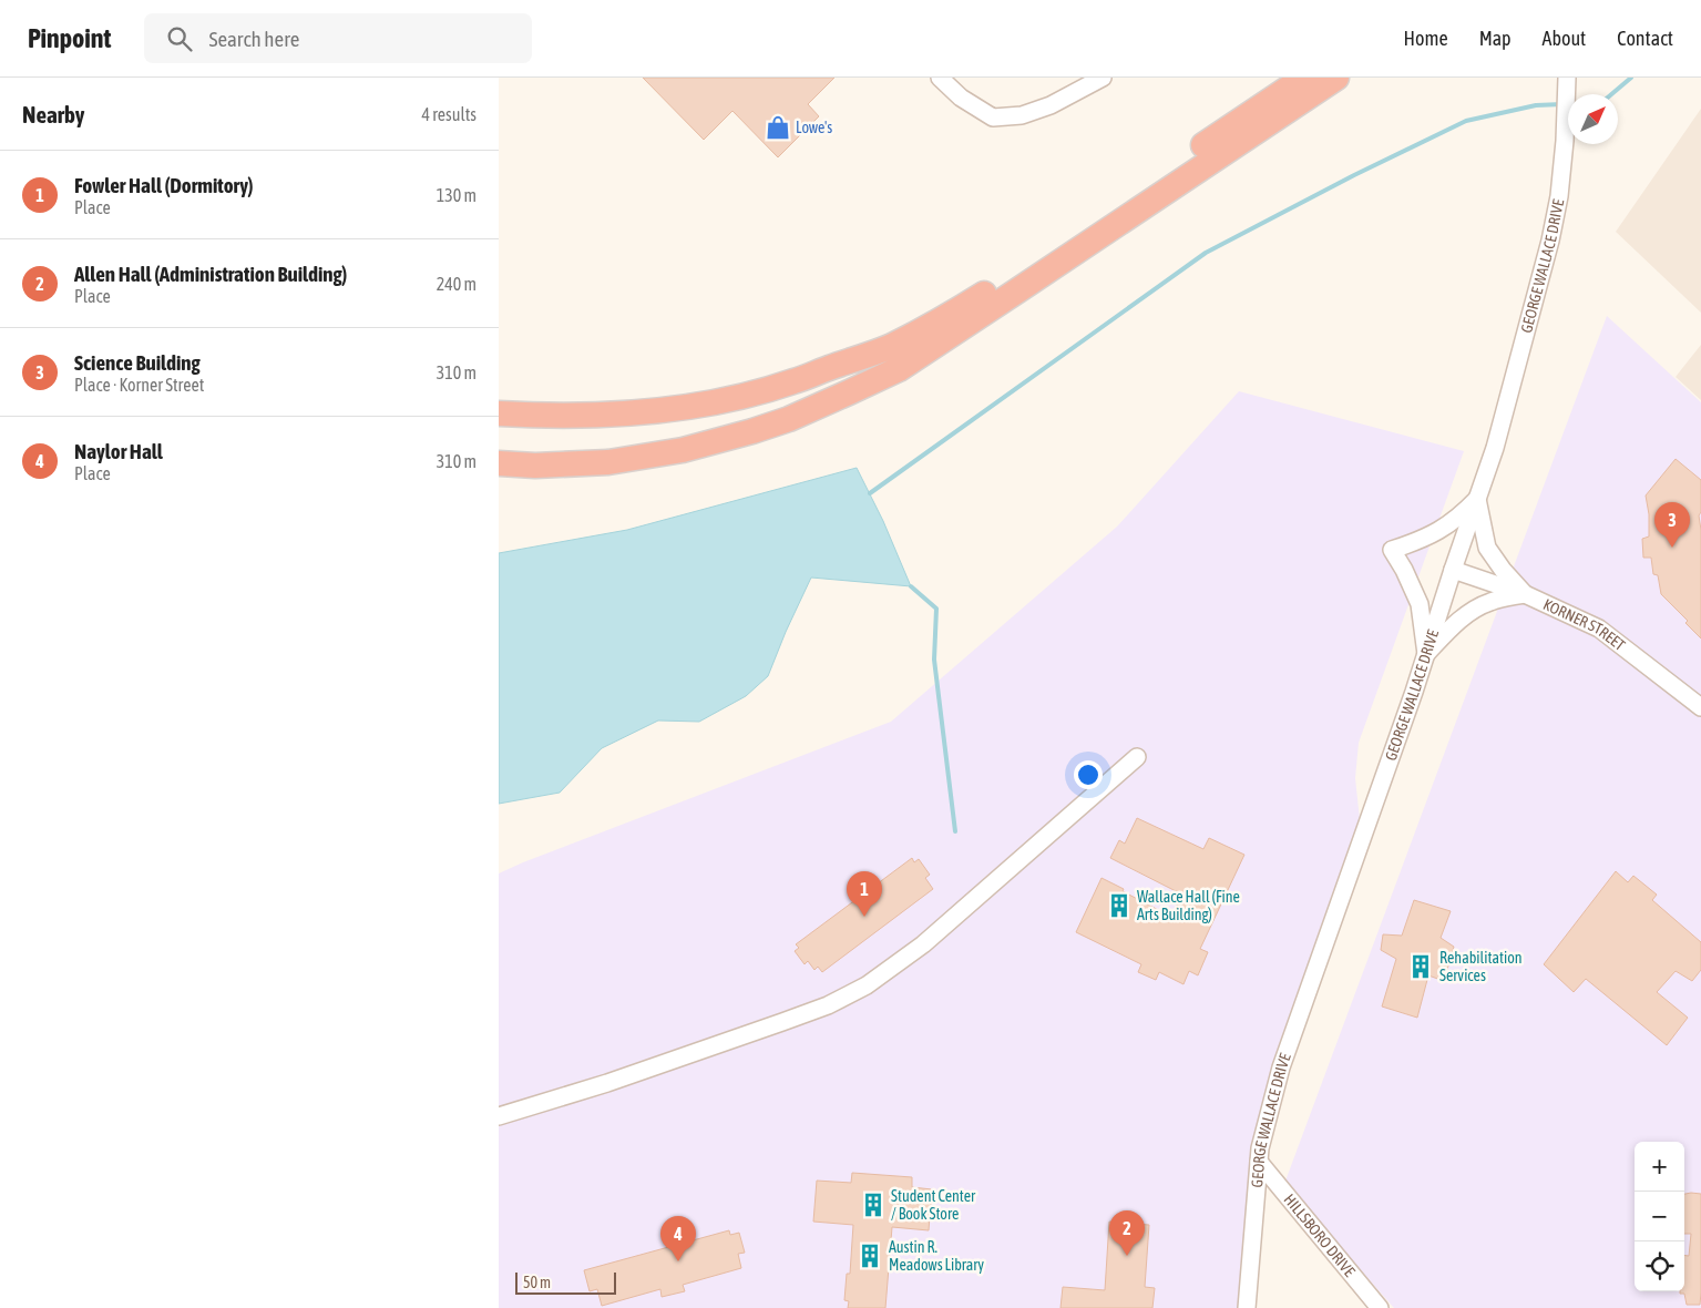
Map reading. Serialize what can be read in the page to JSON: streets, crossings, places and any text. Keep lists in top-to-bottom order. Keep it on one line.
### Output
{"streets":{"street":["GEORGE WALLACE DRIVE","KORNER STREET","HILLSBORO DRIVE"]},"crossings":[["GEORGE WALLACE DRIVE","KORNER STREET"],["GEORGE WALLACE DRIVE","HILLSBORO DRIVE"]],"places":{"shop":["Lowe's"],"building":["Wallace Hall (Fine Arts Building)","Rehabilitation Services","Student Center / Book Store","Austin R. Meadows Library"]},"scale_bar":"50 m","north":"top right","page":{"header":"Pinpoint","search":"Search here","nav":["Home","Map","About","Contact"],"heading":["Nearby","4 results"],"list":[{"mark":"1","name":"Fowler Hall (Dormitory)","note":"Place","value":"130 m"},{"mark":"2","name":"Allen Hall (Administration Building)","note":"Place","value":"240 m"},{"mark":"3","name":"Science Building","note":"Place · Korner Street","value":"310 m"},{"mark":"4","name":"Naylor Hall","note":"Place","value":"310 m"}],"pins":["3","1","2","4"],"map_buttons":["+","−"],"scale":"50 m"}}
